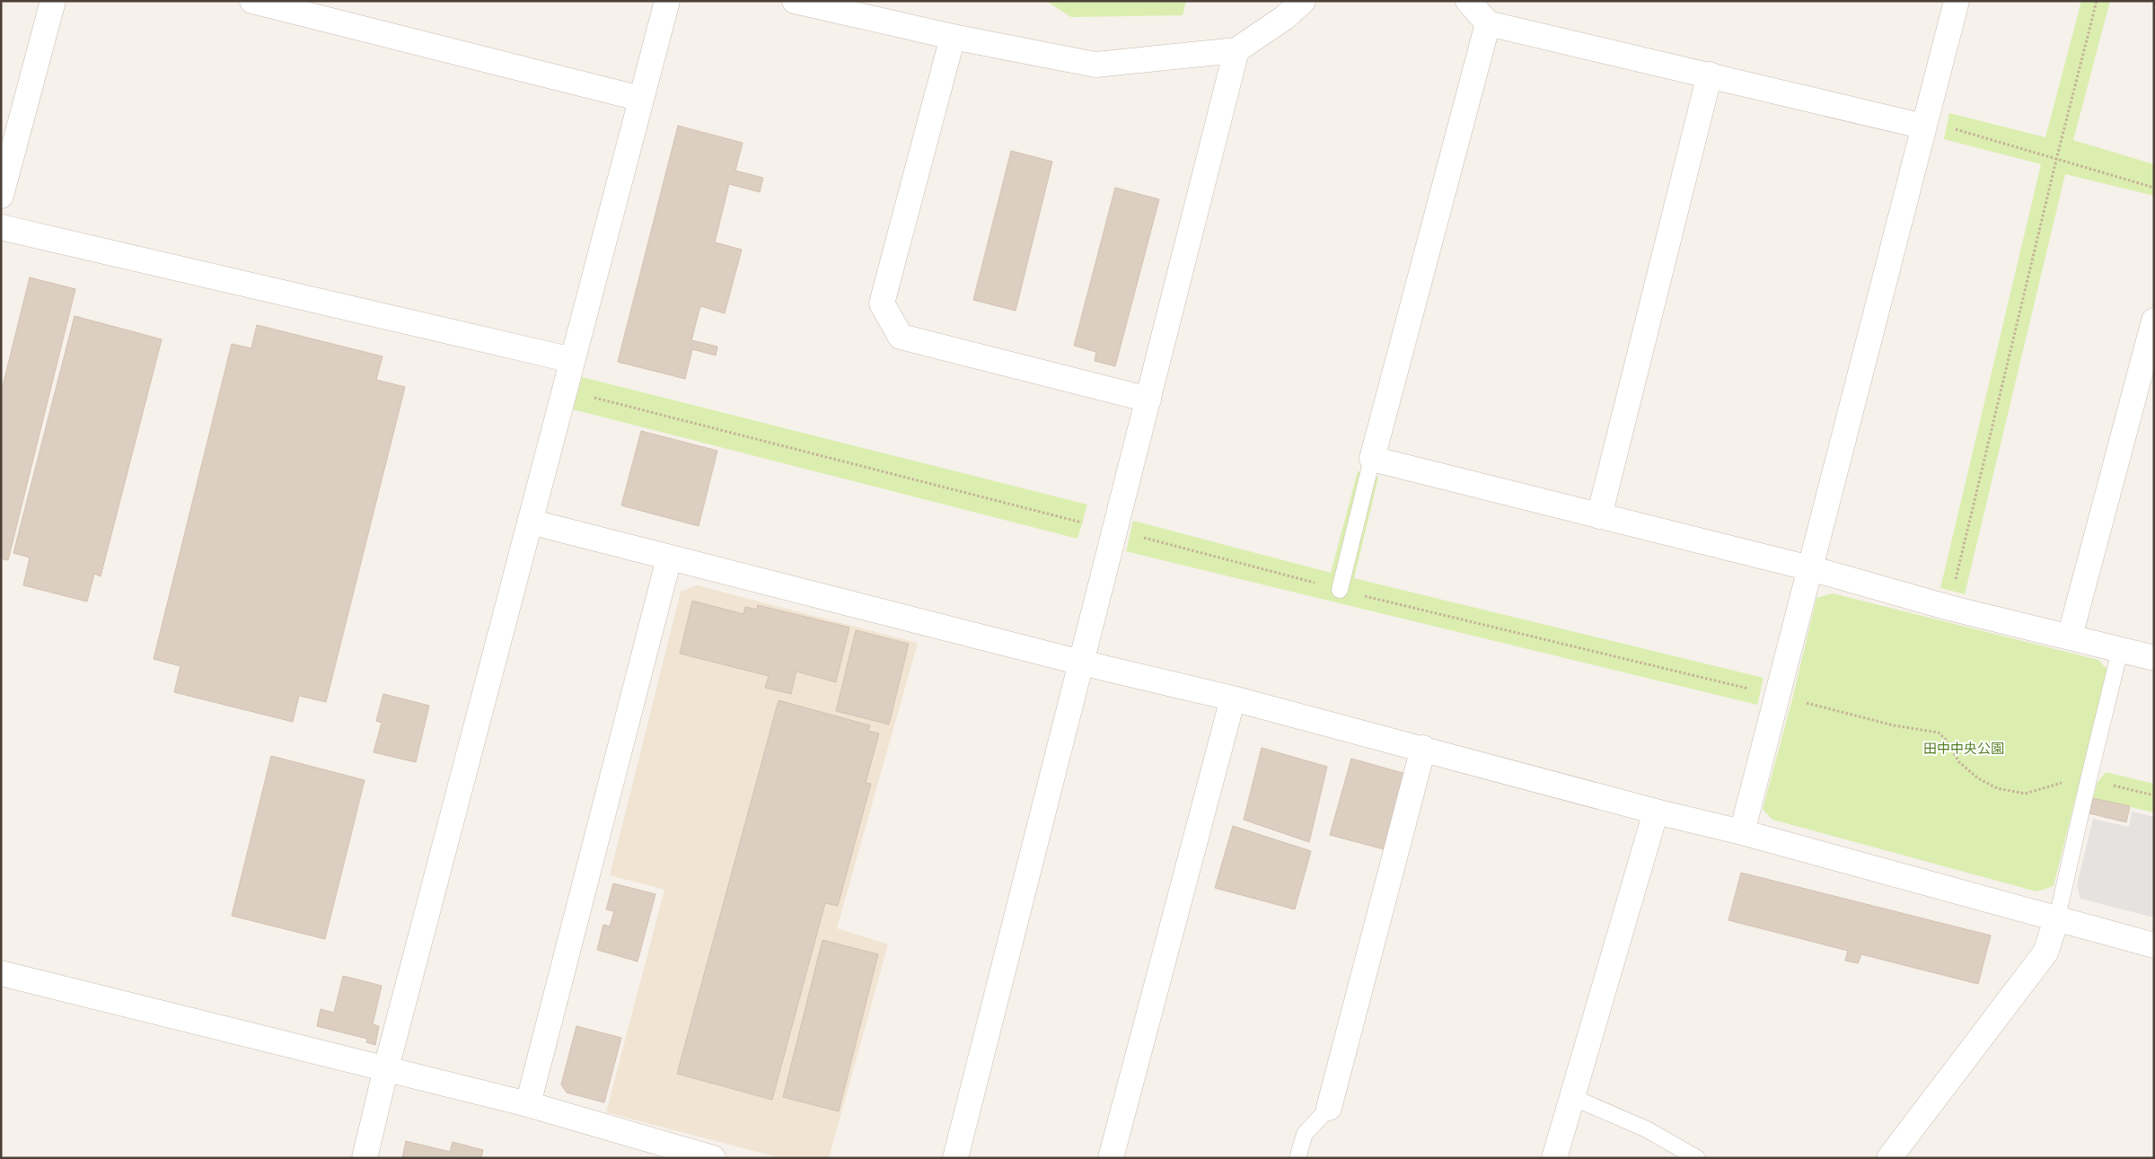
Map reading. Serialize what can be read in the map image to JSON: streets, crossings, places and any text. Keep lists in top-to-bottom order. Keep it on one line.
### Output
{"parks":["田中中央公園"]}
